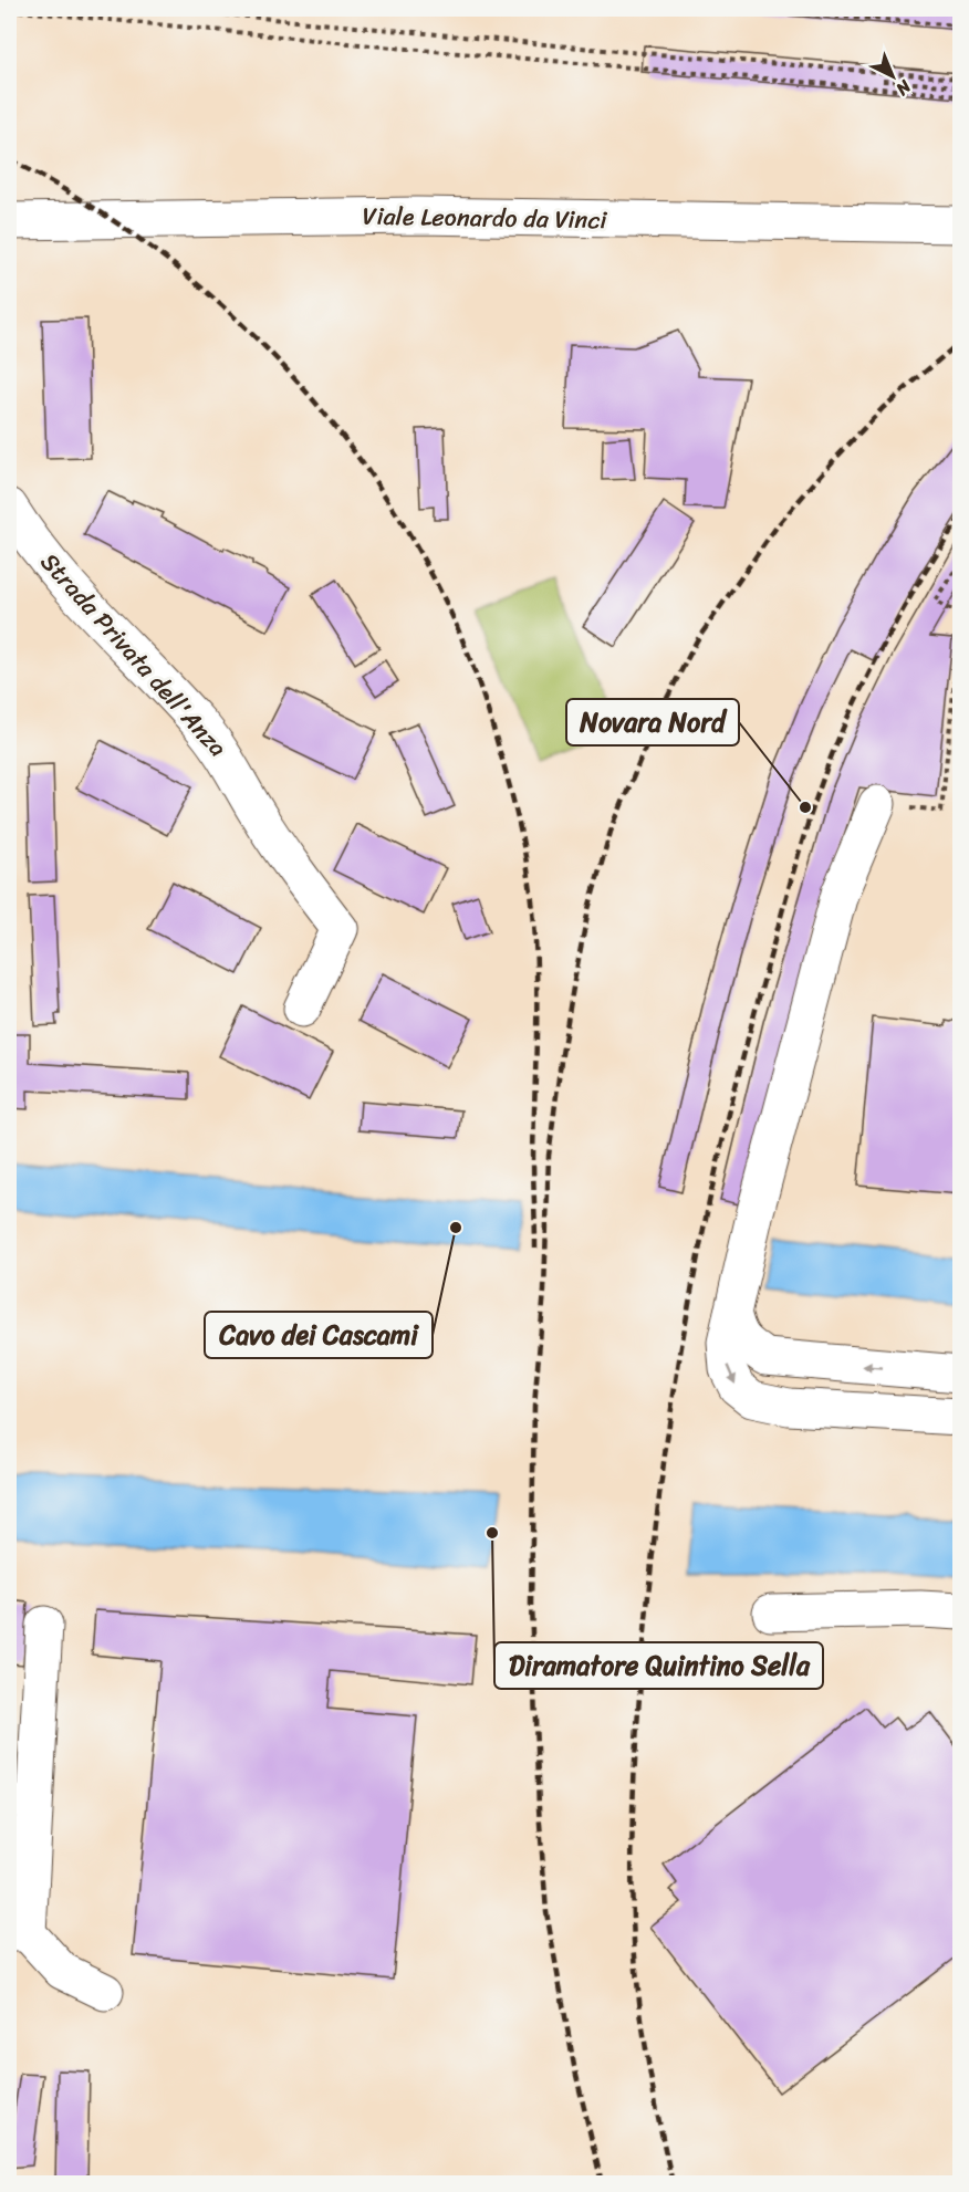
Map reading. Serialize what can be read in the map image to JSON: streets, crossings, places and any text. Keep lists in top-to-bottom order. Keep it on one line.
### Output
{"streets":{"street":["Viale Leonardo da Vinci","Strada Privata dell'Anza"]},"places":["Novara Nord","Cavo dei Cascami","Diramatore Quintino Sella"],"north":"bottom right"}
